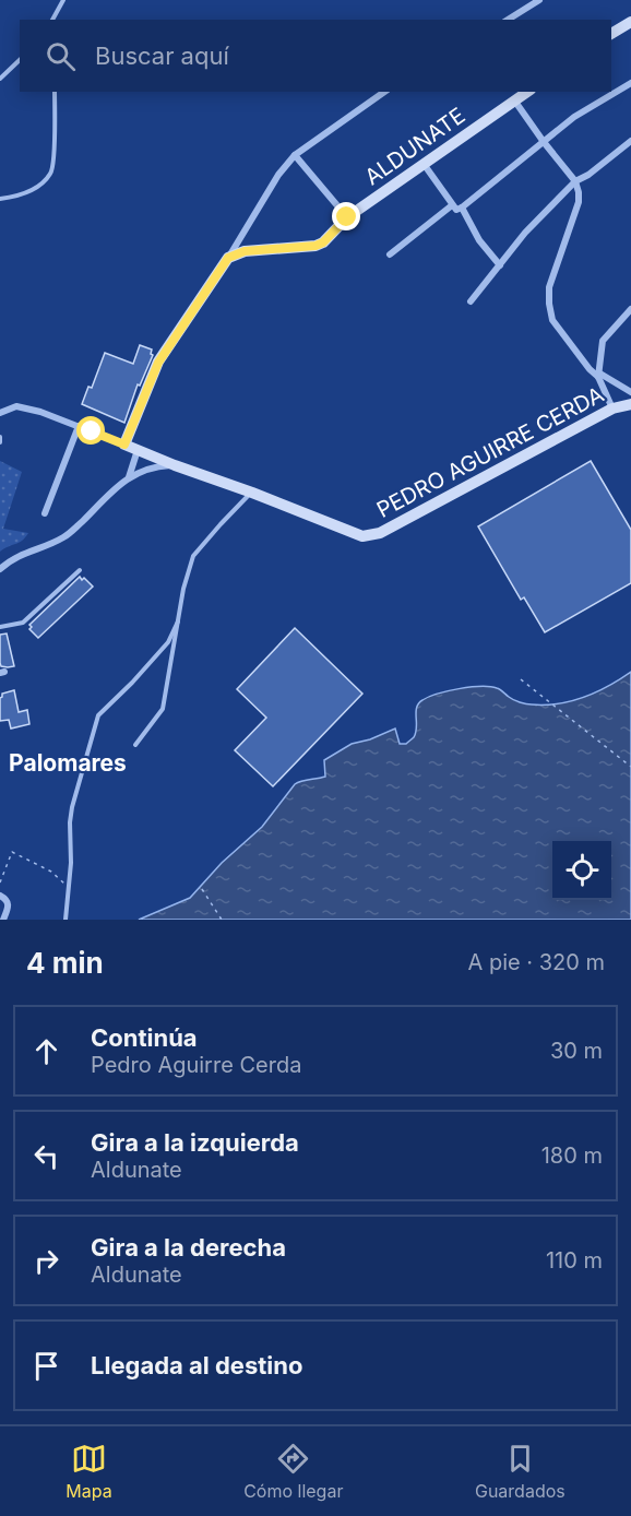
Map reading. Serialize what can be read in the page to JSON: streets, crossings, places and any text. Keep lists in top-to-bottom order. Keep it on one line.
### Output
{"streets":{"street":["ALDUNATE","PEDRO AGUIRRE CERDA"]},"districts":["Palomares"],"page":{"search":"Buscar aquí","heading":["4 min","A pie · 320 m"],"list":[["Continúa","Pedro Aguirre Cerda","30 m"],["Gira a la izquierda","Aldunate","180 m"],["Gira a la derecha","Aldunate","110 m"],"Llegada al destino"],"nav":["Mapa","Cómo llegar","Guardados"]}}
